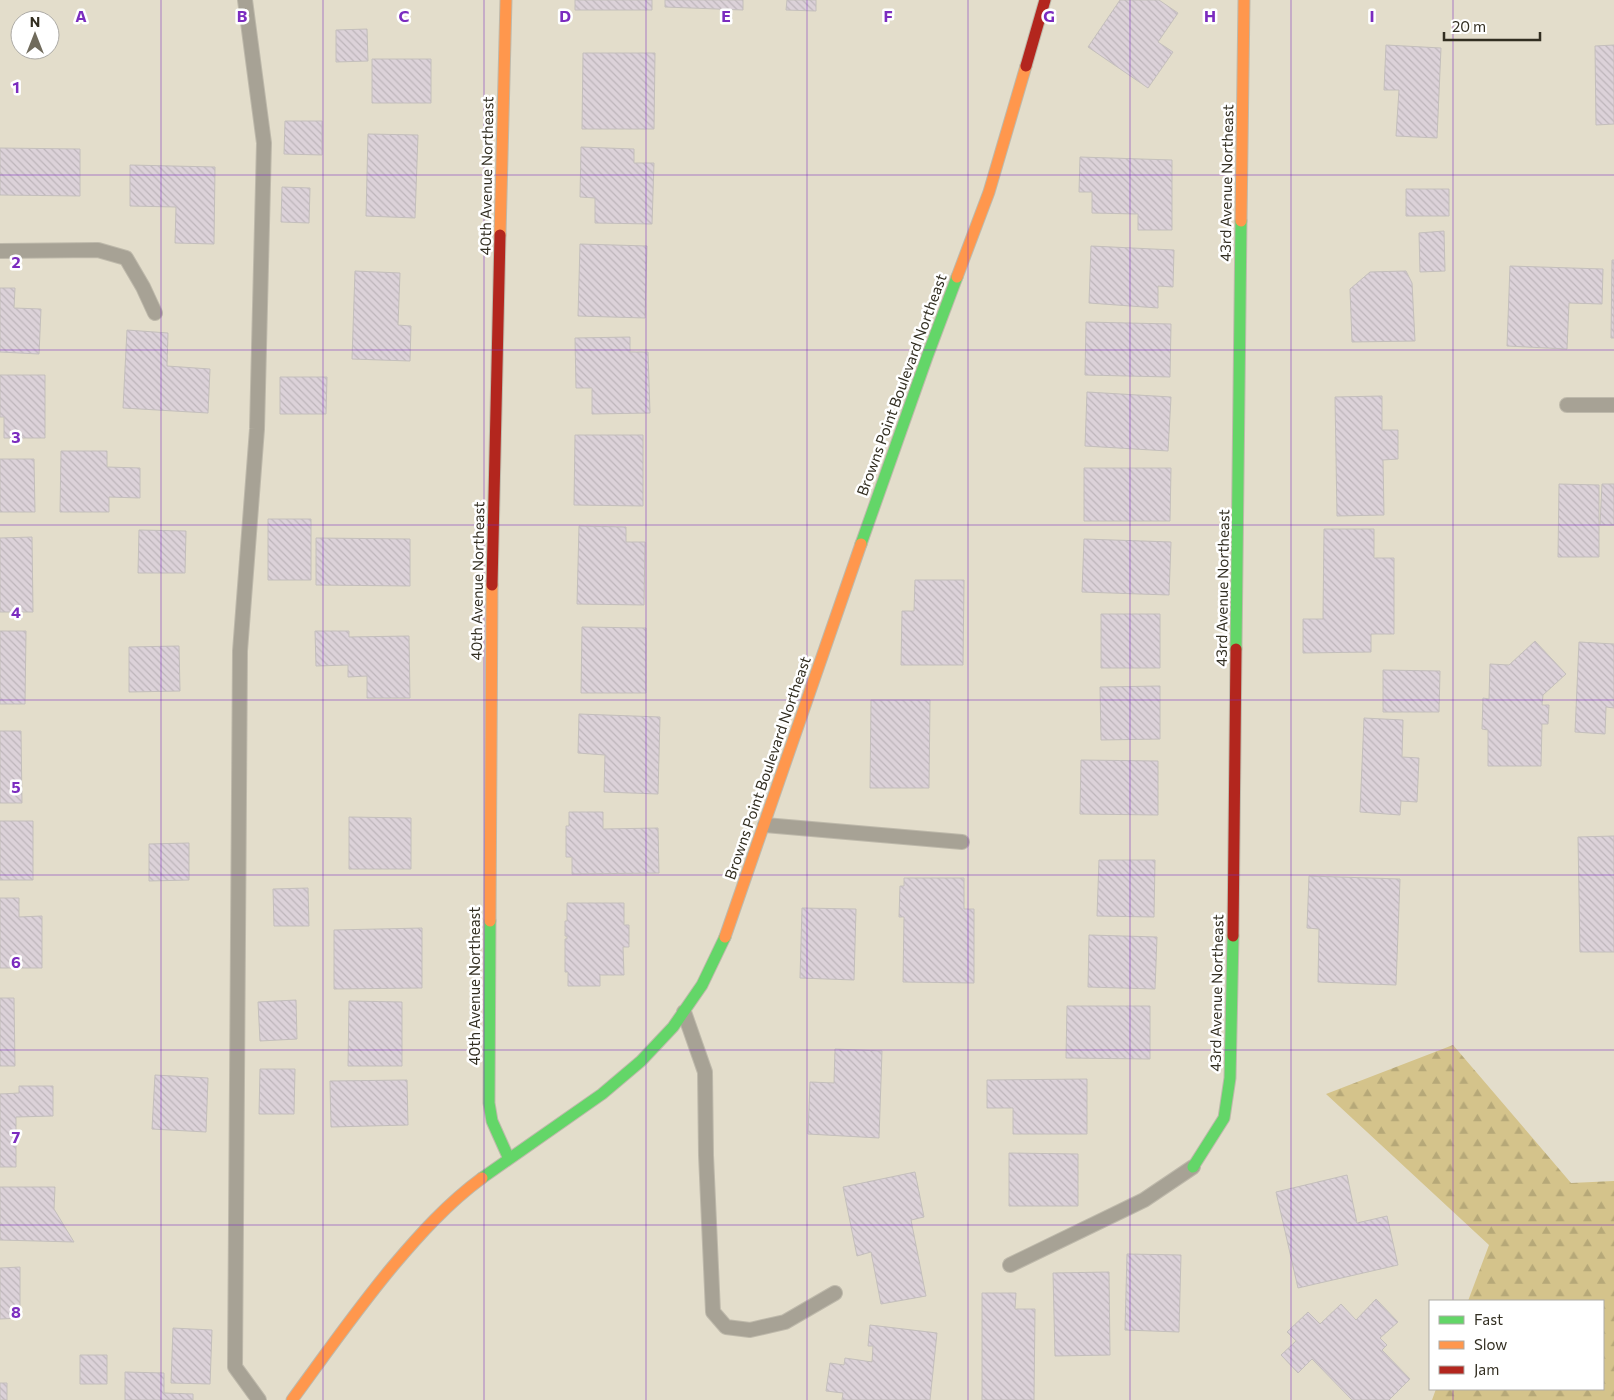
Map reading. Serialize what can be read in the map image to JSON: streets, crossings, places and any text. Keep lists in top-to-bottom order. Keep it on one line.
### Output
{"streets":{"street":["40th Avenue Northeast","43rd Avenue Northeast","Browns Point Boulevard Northeast"]},"crossings":[["40th Avenue Northeast","Browns Point Boulevard Northeast"]],"legend":["Fast","Slow","Jam"],"scale_bar":"20 m","north":"top","grid":{"columns":["A","B","C","D","E","F","G","H","I"],"rows":["1","2","3","4","5","6","7","8"]}}
